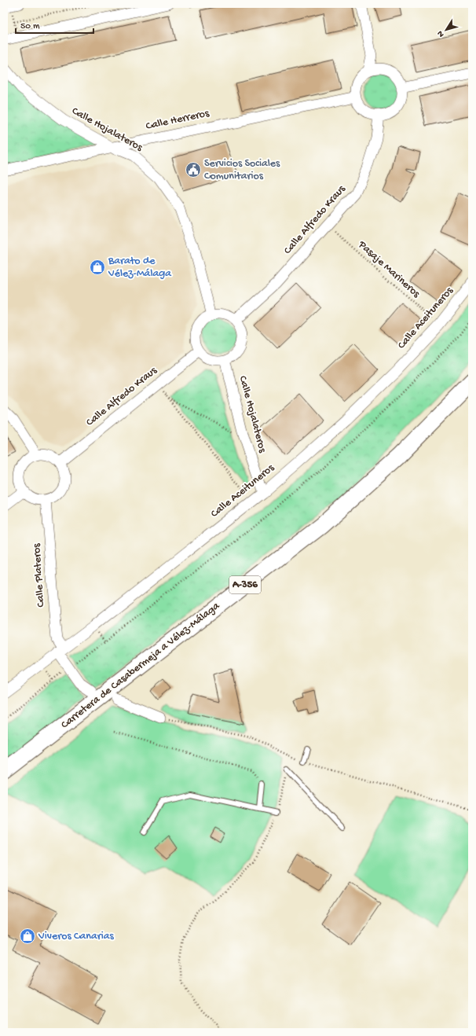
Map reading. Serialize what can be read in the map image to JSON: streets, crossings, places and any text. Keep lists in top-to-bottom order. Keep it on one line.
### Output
{"streets":{"main road":["A-356","Carretera de Casabermeja a Vélez-Málaga"],"street":["Calle Herreros","Calle Hojalateros","Calle Alfredo Kraus","Calle Aceituneros","Calle Plateros"],"path":["Pasaje Marineros"]},"crossings":[["Calle Herreros","Calle Hojalateros"],["Calle Herreros","Calle Alfredo Kraus"],["Calle Hojalateros","Calle Alfredo Kraus"],["Calle Hojalateros","Calle Aceituneros"],["Calle Alfredo Kraus","Pasaje Marineros"],["Calle Alfredo Kraus","Calle Plateros"],["Pasaje Marineros","Calle Aceituneros"],["Calle Aceituneros","Calle Plateros"]],"places":{"public building":["Servicios Sociales Comunitarios"],"shop":["Barato de Vélez-Málaga","Viveros Canarias"]},"scale_bar":"50 m","north":"bottom left"}
